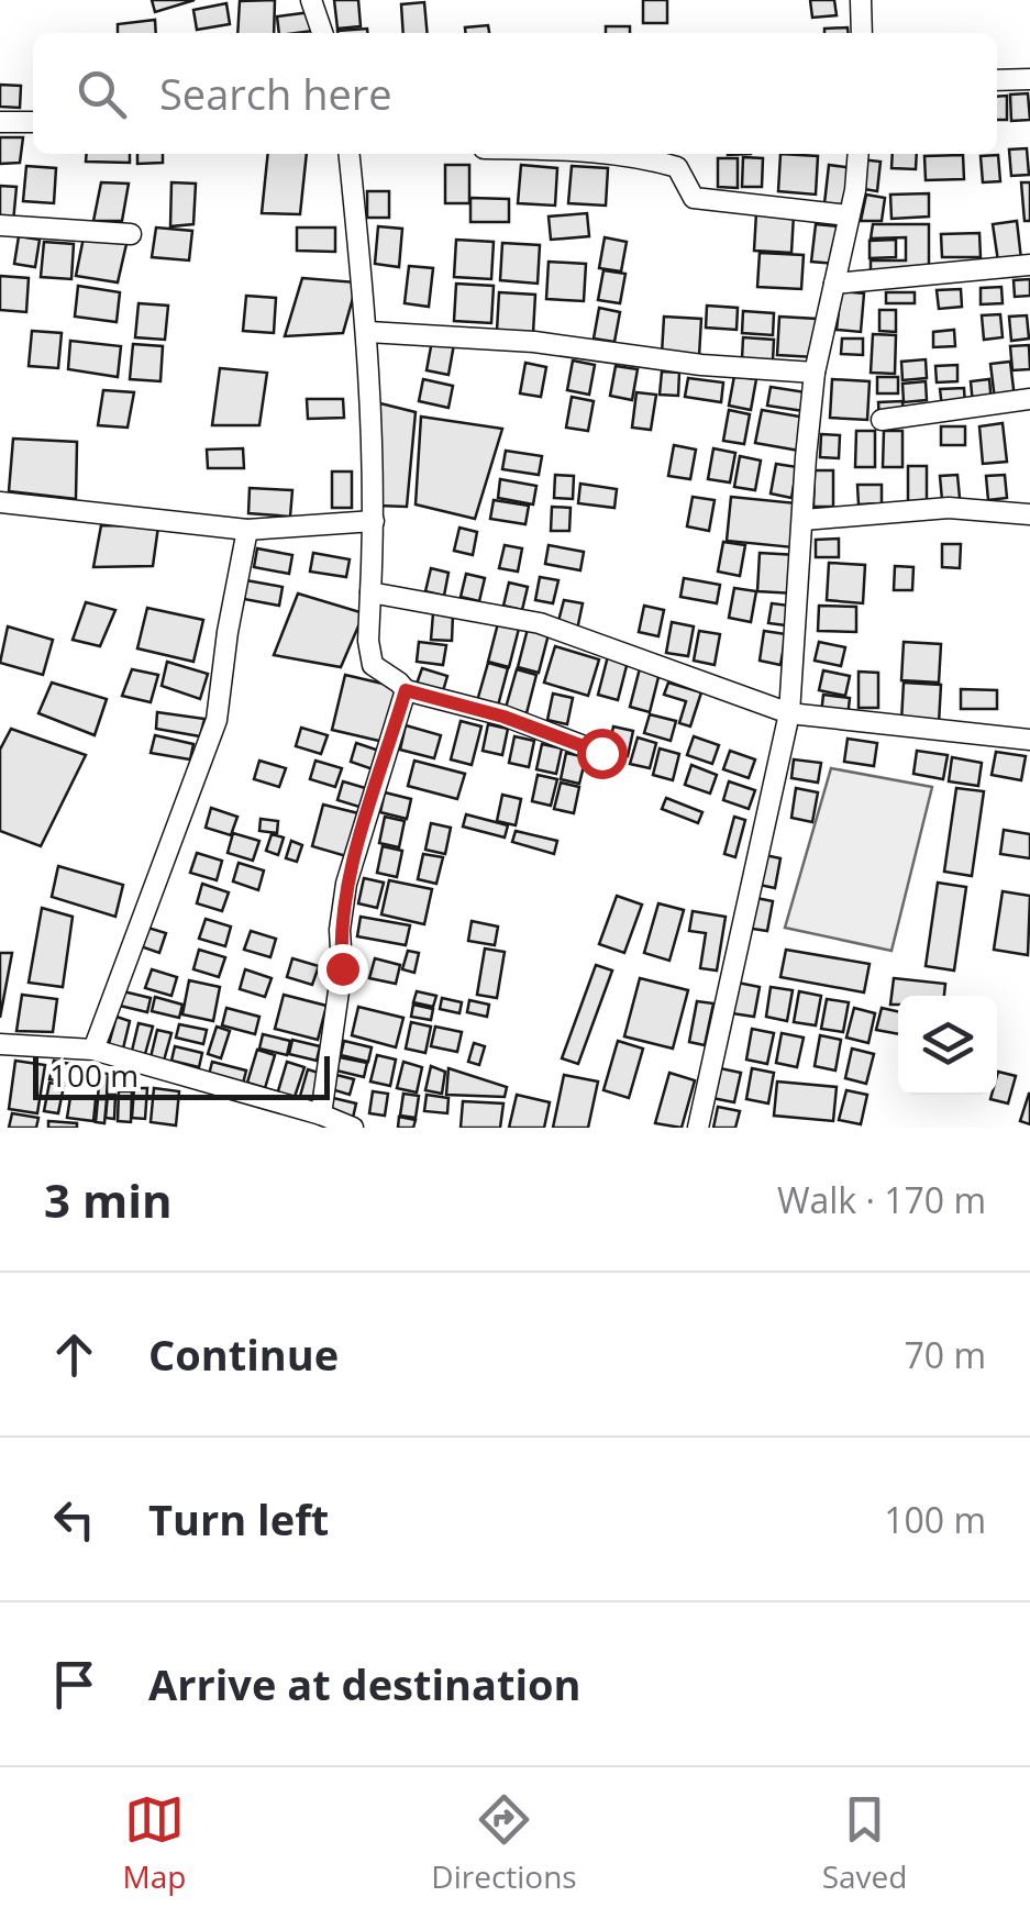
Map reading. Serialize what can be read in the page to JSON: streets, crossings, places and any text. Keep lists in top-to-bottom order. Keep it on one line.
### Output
{"scale_bar":"100 m","page":{"search":"Search here","scale":"100 m","heading":["3 min","Walk · 170 m"],"list":[["Continue","70 m"],["Turn left","100 m"],"Arrive at destination"],"nav":["Map","Directions","Saved"]}}
